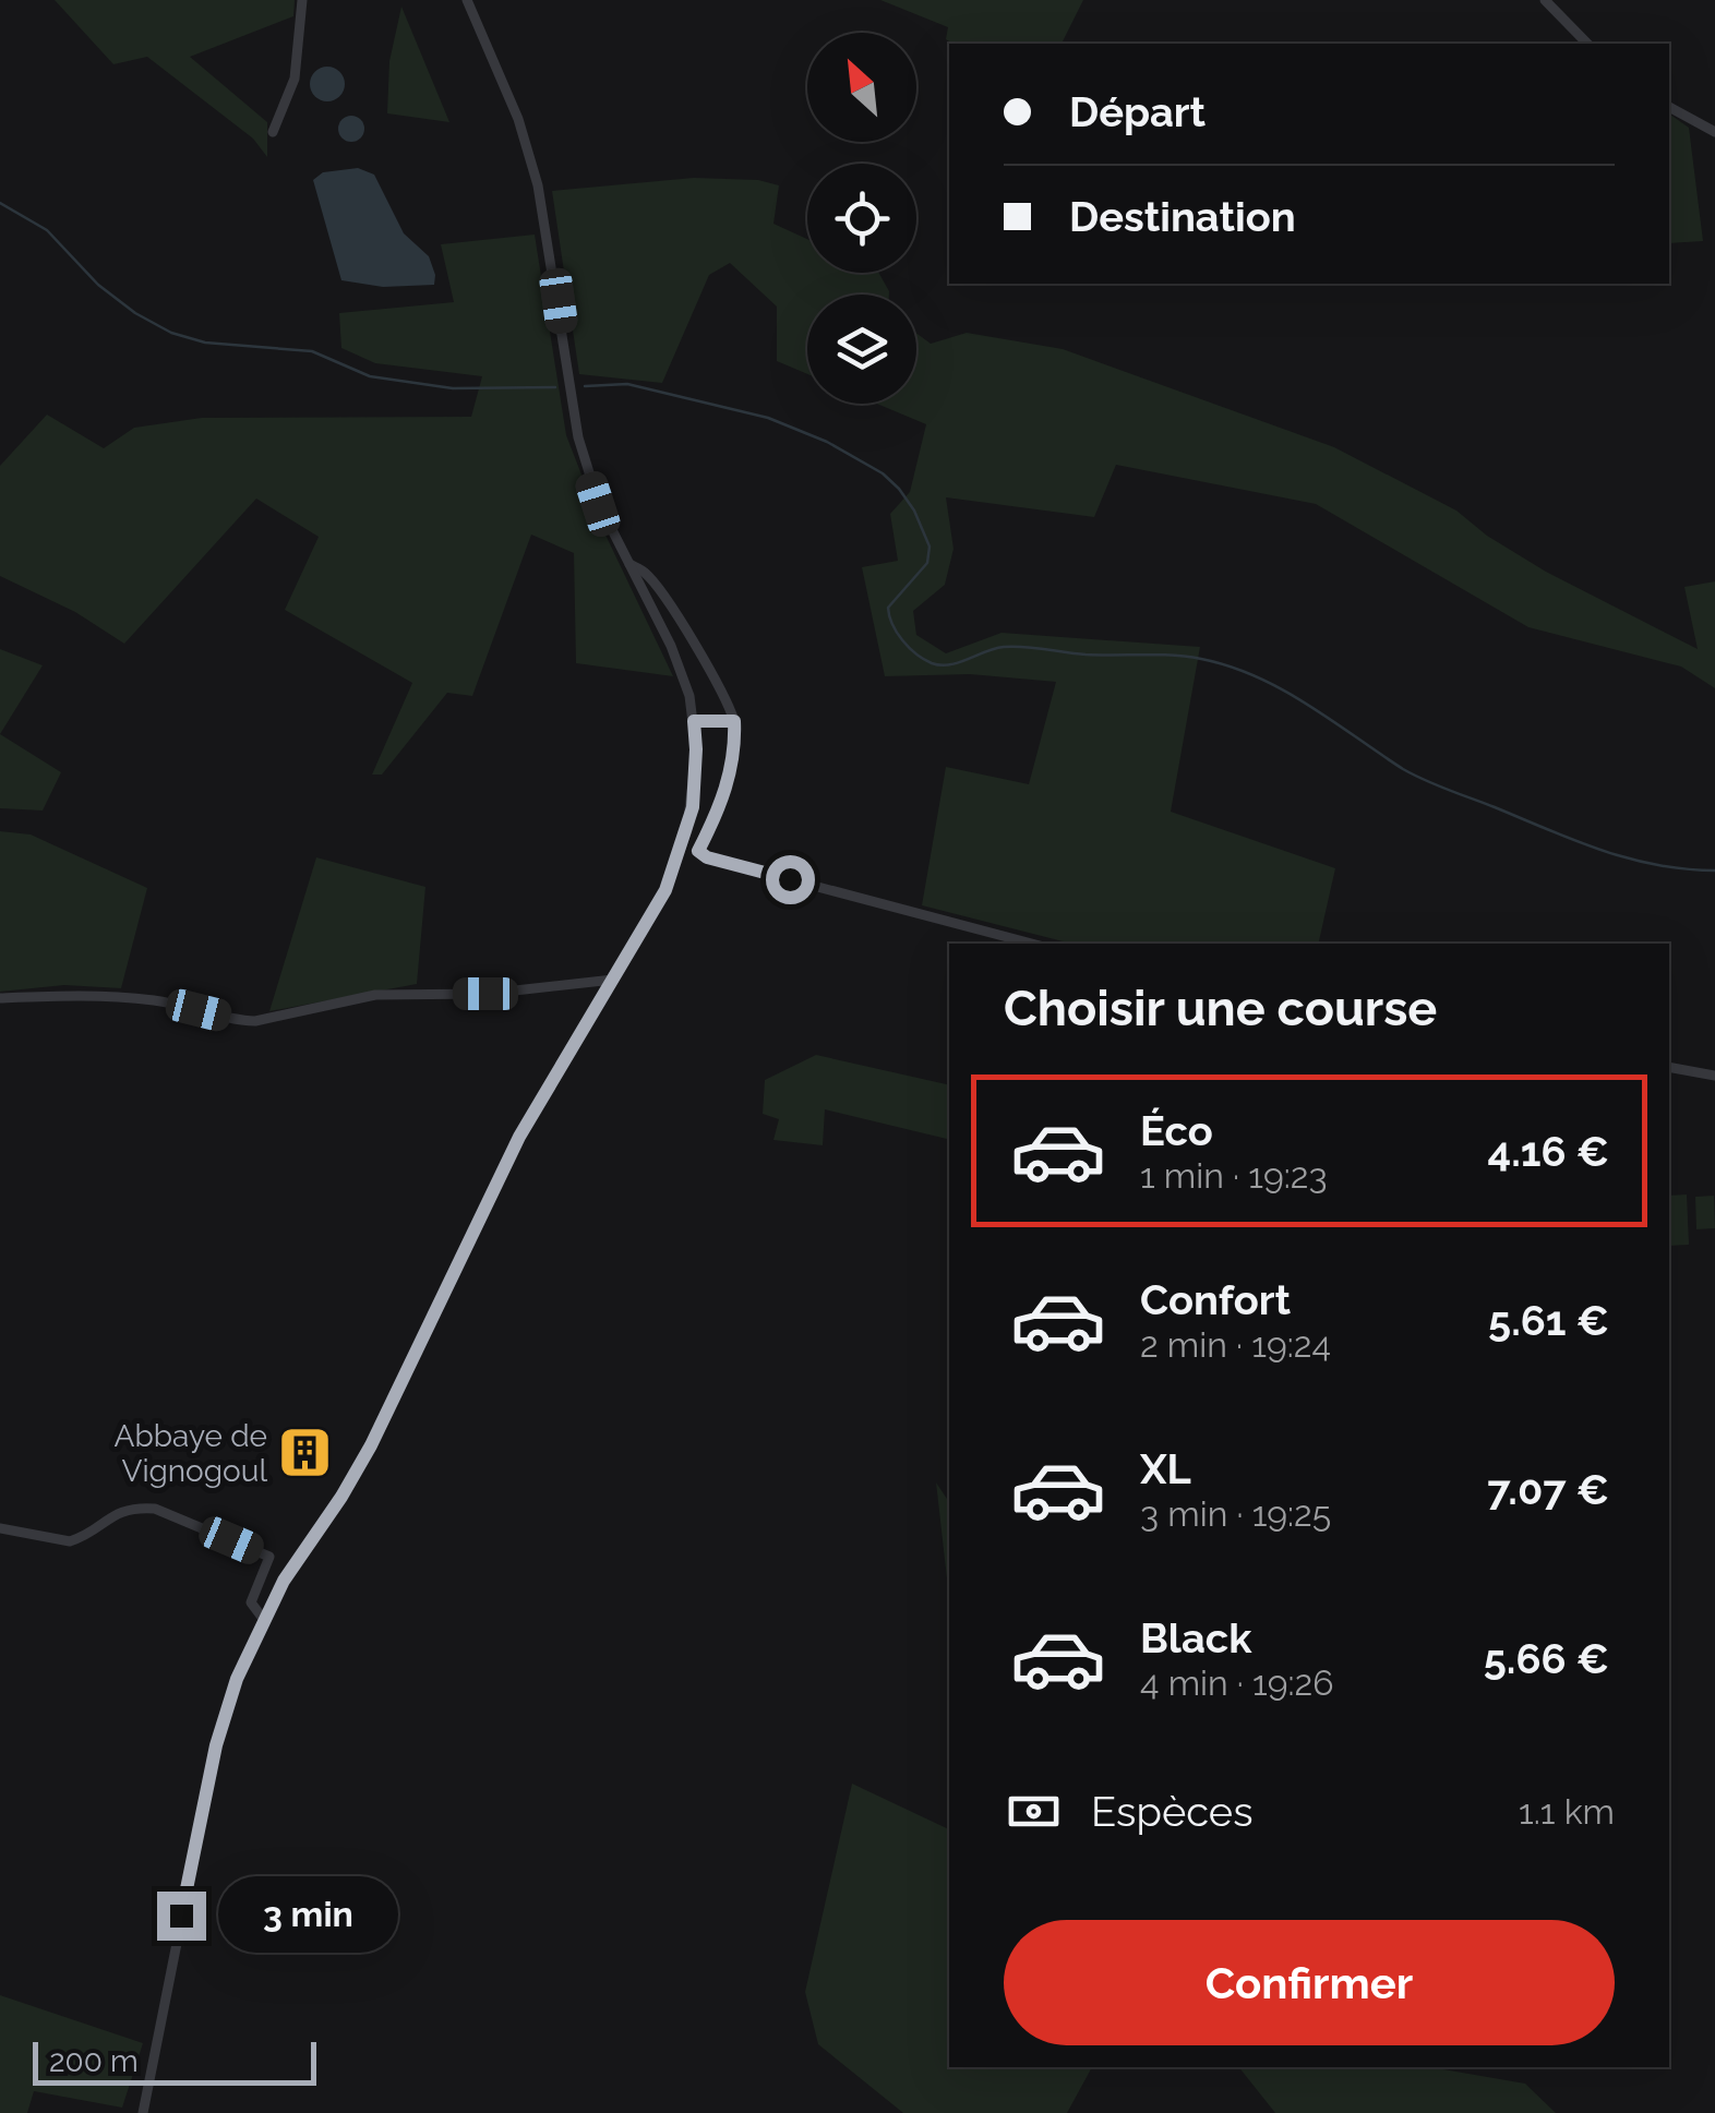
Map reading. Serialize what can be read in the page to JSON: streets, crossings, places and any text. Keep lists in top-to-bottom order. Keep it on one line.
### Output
{"places":{"building":["Abbaye de Vignogoul"]},"scale_bar":"200 m","north":"top left","page":{"banner":["Départ","Destination"],"heading":"Choisir une course","list":[{"name":"Éco","note":"1 min · 19:23","value":"4.16 €"},{"name":"Confort","note":"2 min · 19:24","value":"5.61 €"},{"name":"XL","note":"3 min · 19:25","value":"7.07 €"},{"name":"Black","note":"4 min · 19:26","value":"5.66 €"}],"pay":["Espèces","1.1 km"],"bubble":"3 min","buttons":"Confirmer","scale":"200 m"}}
